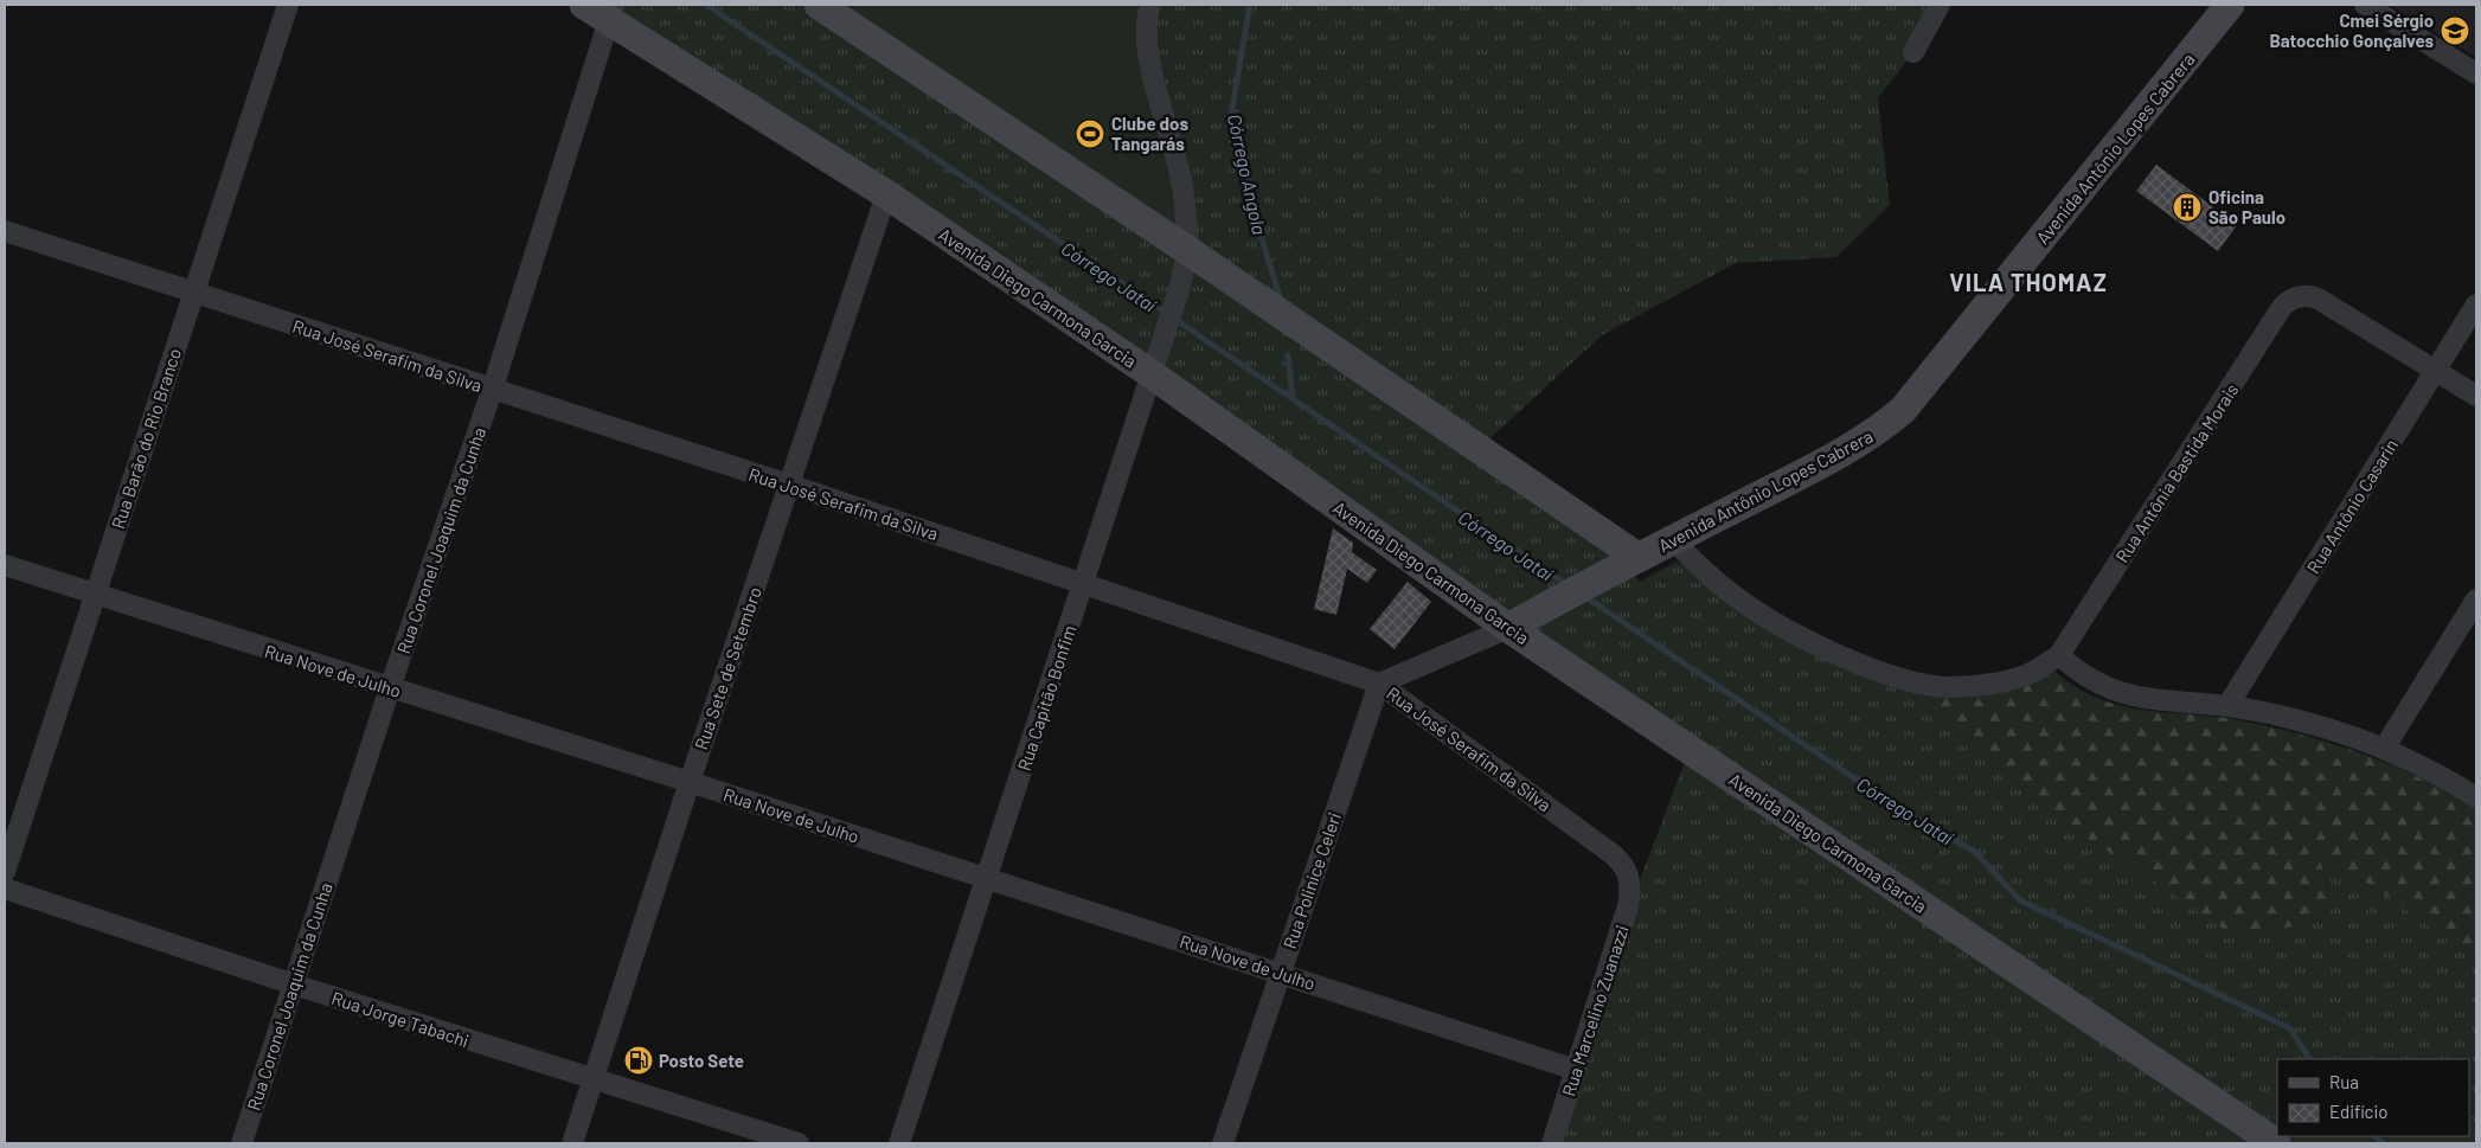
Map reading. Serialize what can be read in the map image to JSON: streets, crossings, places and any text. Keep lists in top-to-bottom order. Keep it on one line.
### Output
{"streets":{"main road":["Avenida Antônio Lopes Cabrera","Avenida Diego Carmona Garcia"],"street":["Rua José Serafim da Silva","Rua Barão do Rio Branco","Rua Antônia Bastida Morais","Rua Antônio Casarin","Rua Coronel Joaquim da Cunha","Rua Sete de Setembro","Rua Nove de Julho","Rua Capitão Bonfim","Rua Polinice Celeri","Rua Marcelino Zuanazzi","Rua Jorge Tabachi"]},"crossings":[["Avenida Antônio Lopes Cabrera","Avenida Diego Carmona Garcia"],["Avenida Antônio Lopes Cabrera","Rua José Serafim da Silva"],["Avenida Antônio Lopes Cabrera","Rua Polinice Celeri"],["Avenida Diego Carmona Garcia","Rua Coronel Joaquim da Cunha"],["Avenida Diego Carmona Garcia","Rua Sete de Setembro"],["Avenida Diego Carmona Garcia","Rua Capitão Bonfim"],["Rua José Serafim da Silva","Rua Barão do Rio Branco"],["Rua José Serafim da Silva","Rua Coronel Joaquim da Cunha"],["Rua José Serafim da Silva","Rua Sete de Setembro"],["Rua José Serafim da Silva","Rua Capitão Bonfim"],["Rua José Serafim da Silva","Rua Polinice Celeri"],["Rua José Serafim da Silva","Rua Marcelino Zuanazzi"],["Rua Barão do Rio Branco","Rua Nove de Julho"],["Rua Antônia Bastida Morais","Rua Antônio Casarin"],["Rua Coronel Joaquim da Cunha","Rua Nove de Julho"],["Rua Coronel Joaquim da Cunha","Rua Jorge Tabachi"],["Rua Sete de Setembro","Rua Nove de Julho"],["Rua Sete de Setembro","Rua Jorge Tabachi"],["Rua Nove de Julho","Rua Capitão Bonfim"],["Rua Nove de Julho","Rua Polinice Celeri"],["Rua Nove de Julho","Rua Marcelino Zuanazzi"]],"districts":["VILA THOMAZ"],"water":["Córrego Angola","Córrego Jataí"],"places":{"school or university":["Cmei Sérgio Batocchio Gonçalves"],"sports":["Clube dos Tangarás"],"building":["Oficina São Paulo"],"fuel station":["Posto Sete"]},"legend":["Rua","Edifício"]}
